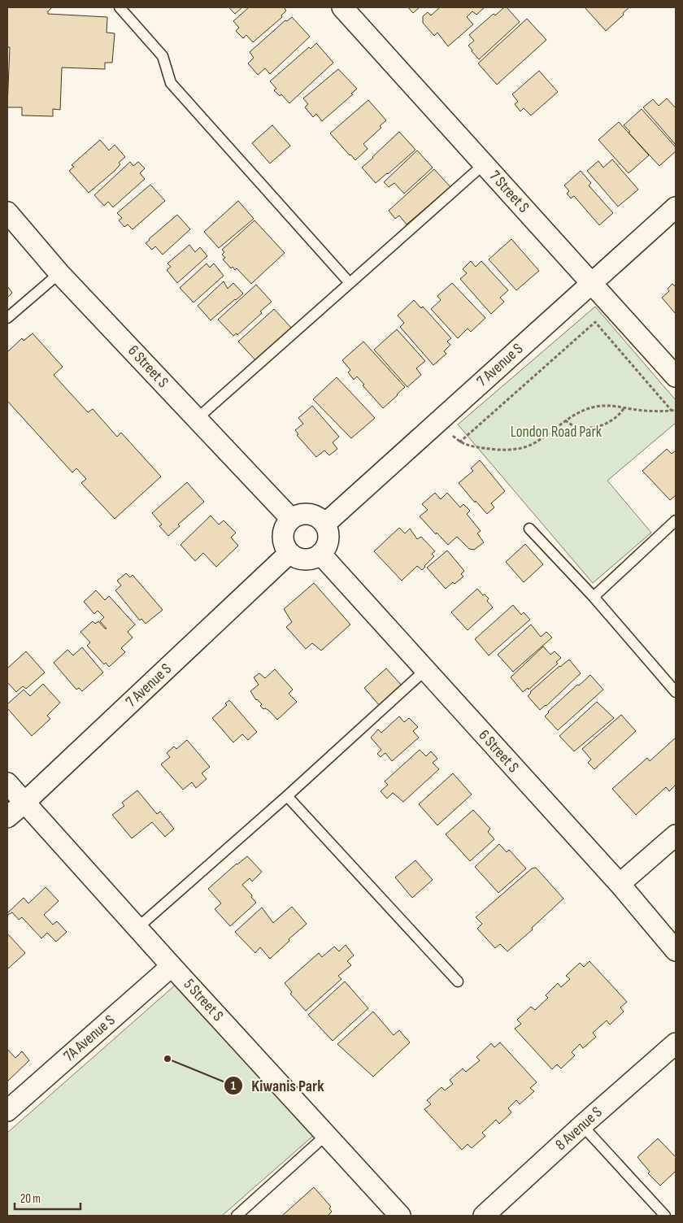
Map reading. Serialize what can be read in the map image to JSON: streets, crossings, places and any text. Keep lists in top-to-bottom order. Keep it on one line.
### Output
{"streets":{"street":["7 Street S","7 Avenue S","6 Street S","5 Street S","7A Avenue S","8 Avenue S"]},"crossings":[["7 Street S","7 Avenue S"],["7 Avenue S","6 Street S"],["7 Avenue S","5 Street S"],["5 Street S","7A Avenue S"]],"parks":["London Road Park"],"places":["Kiwanis Park"],"scale_bar":"20 m"}
